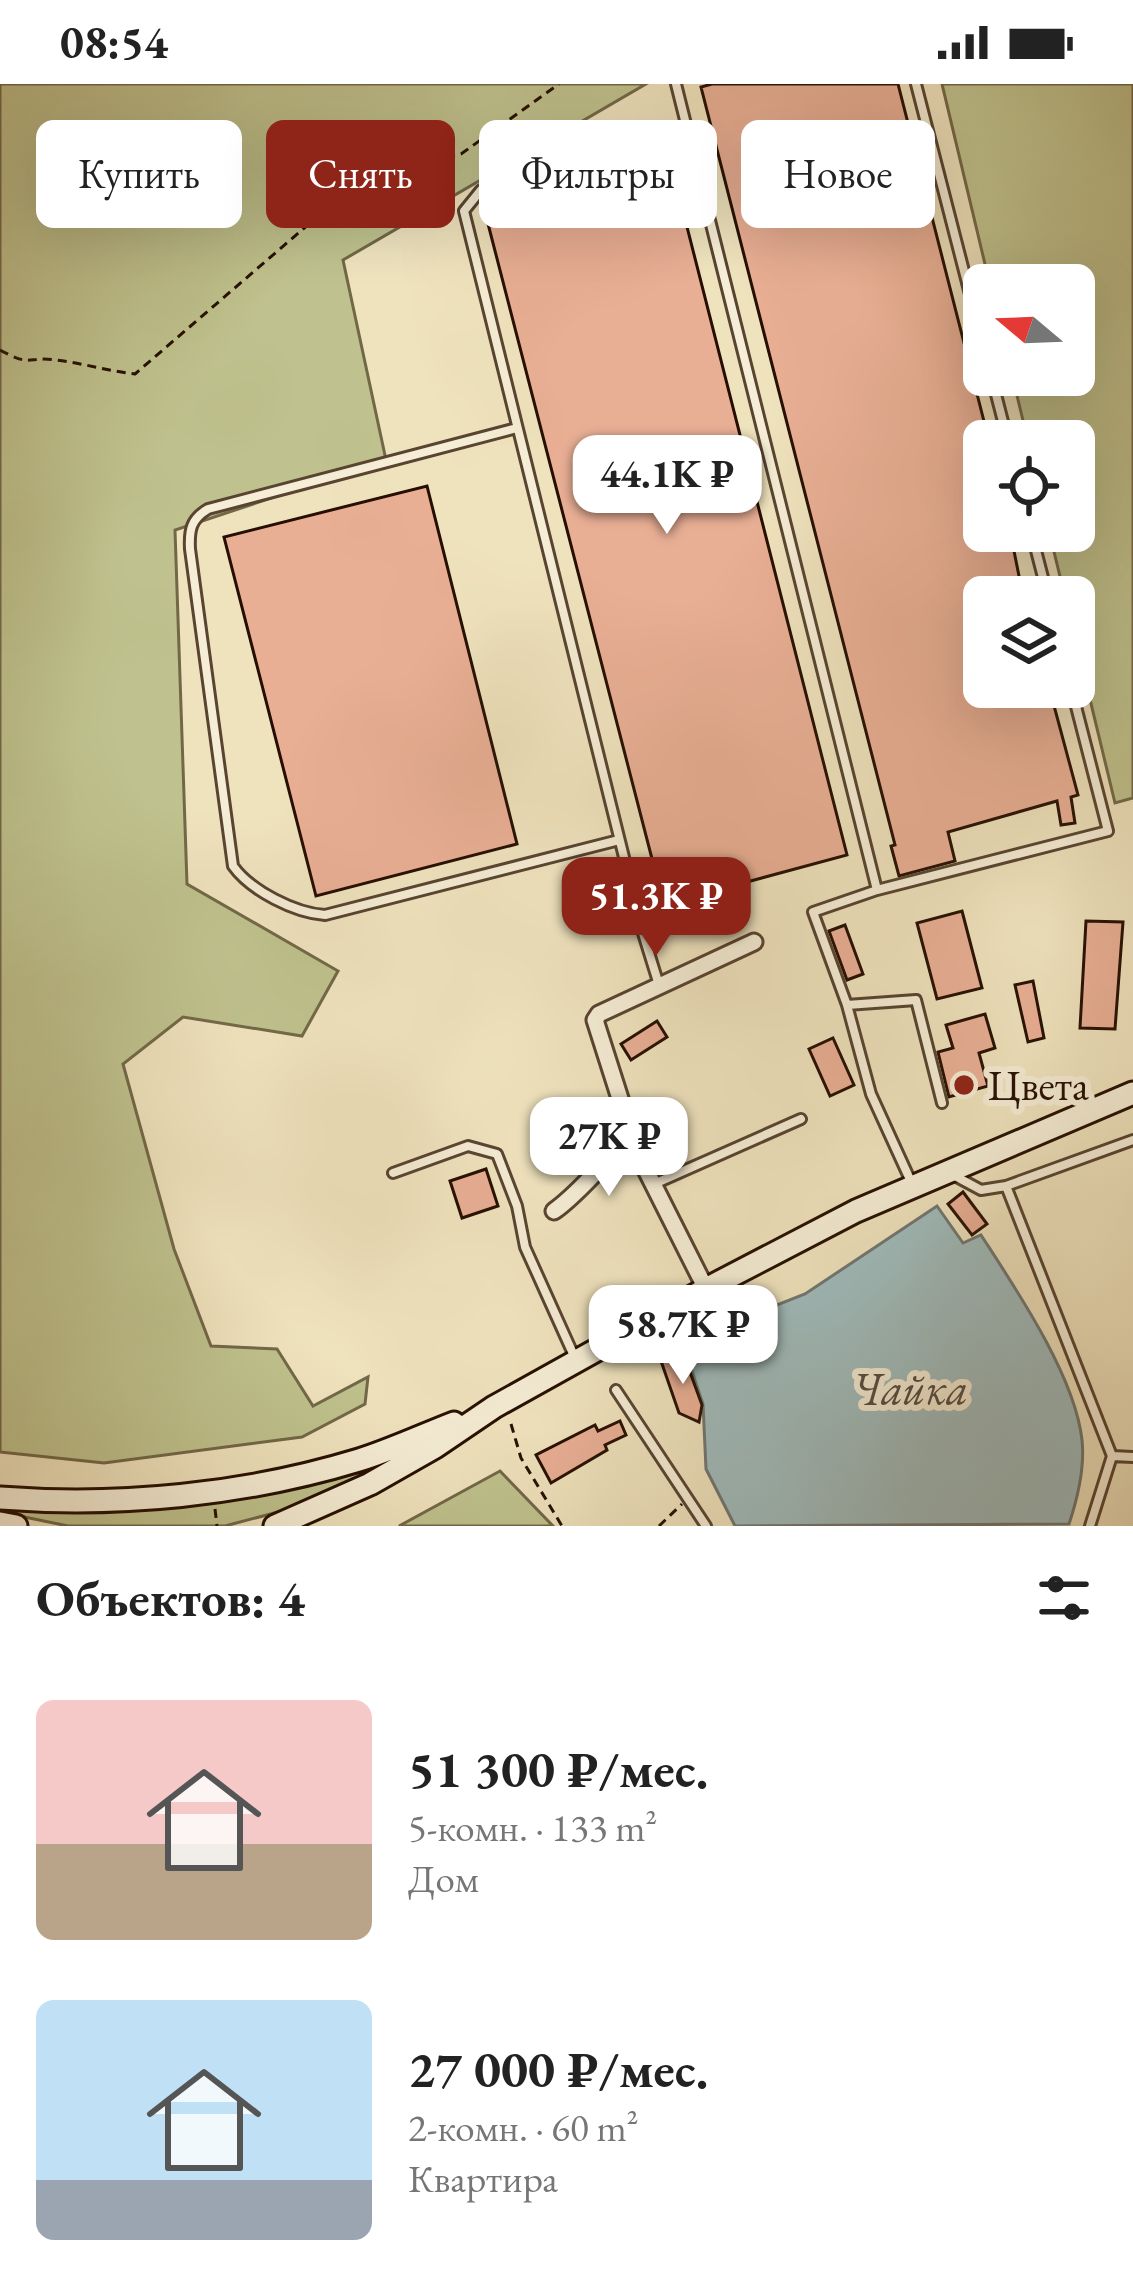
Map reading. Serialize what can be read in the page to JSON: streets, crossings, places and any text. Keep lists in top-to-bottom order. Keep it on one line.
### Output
{"water":["Чайка"],"places":["Цвета"],"north":"left","page":{"status":"08:54","chip":["Купить","Снять","Фильтры","Новое"],"price":["44.1K ₽","51.3K ₽","27K ₽","58.7K ₽"],"heading":"Объектов: 4","list":[{"name":"51 300 ₽/мес.","note":"5-комн. · 133 m² · Дом"},{"name":"27 000 ₽/мес.","note":"2-комн. · 60 m² · Квартира"}]}}
